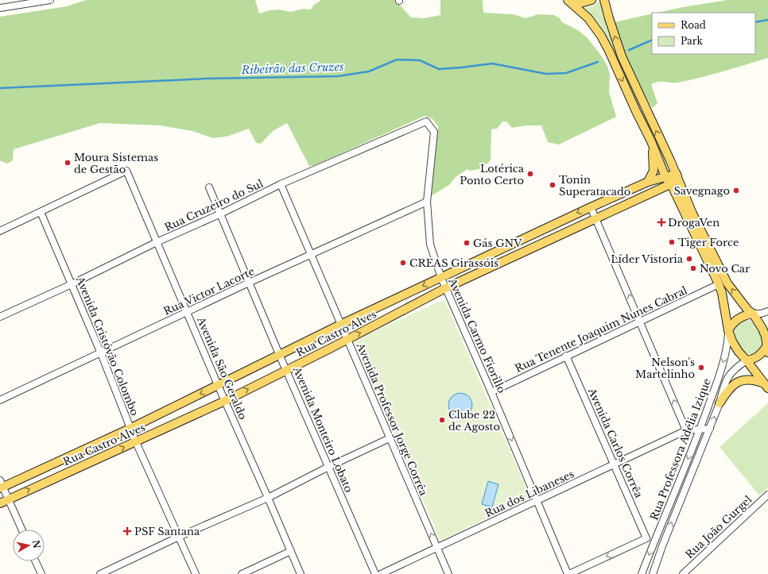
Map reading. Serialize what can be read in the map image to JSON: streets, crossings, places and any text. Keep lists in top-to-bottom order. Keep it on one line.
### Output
{"streets":{"main road":["Rua Castro Alves"],"street":["Rua Cruzeiro do Sul","Rua Victor Lacorte","Rua Tenente Joaquim Nunes Cabral","Avenida Carmo Fiorillo","Avenida Cristóvão Colombo","Avenida São Geraldo","Avenida Professor Jorge Corrêa","Avenida Monteiro Lobato","Avenida Carlos Corrêa","Rua Professora Adélia Izique","Rua dos Libaneses","Rua João Gurgel"]},"crossings":[["Rua Cruzeiro do Sul","Avenida Carmo Fiorillo"],["Rua Cruzeiro do Sul","Avenida Cristóvão Colombo"],["Rua Cruzeiro do Sul","Avenida São Geraldo"],["Rua Cruzeiro do Sul","Avenida Professor Jorge Corrêa"],["Rua Cruzeiro do Sul","Avenida Monteiro Lobato"],["Rua Victor Lacorte","Avenida Carmo Fiorillo"],["Rua Victor Lacorte","Avenida Cristóvão Colombo"],["Rua Victor Lacorte","Avenida São Geraldo"],["Rua Victor Lacorte","Avenida Professor Jorge Corrêa"],["Rua Victor Lacorte","Avenida Monteiro Lobato"],["Rua Tenente Joaquim Nunes Cabral","Avenida Carmo Fiorillo"],["Rua Tenente Joaquim Nunes Cabral","Avenida Carlos Corrêa"],["Rua Castro Alves","Avenida Carmo Fiorillo"],["Rua Castro Alves","Avenida Cristóvão Colombo"],["Rua Castro Alves","Avenida São Geraldo"],["Rua Castro Alves","Avenida Professor Jorge Corrêa"],["Rua Castro Alves","Avenida Monteiro Lobato"],["Avenida Carmo Fiorillo","Rua dos Libaneses"],["Avenida Cristóvão Colombo","Avenida São Geraldo"],["Avenida Professor Jorge Corrêa","Rua dos Libaneses"],["Avenida Carlos Corrêa","Rua dos Libaneses"],["Rua Professora Adélia Izique","Rua dos Libaneses"]],"water":["Ribeirão das Cruzes"],"places":{"other":["Moura Sistemas de Gestão","Lotérica Ponto Certo","Tonin Superatacado","Savegnago","Tiger Force","Gás GNV","Líder Vistoria","CREAS Girassóis","Novo Car","Nelson's Martelinho","Clube 22 de Agosto"],"health":["DrogaVen","PSF Santana"]},"legend":["Road","Park"],"north":"right"}
